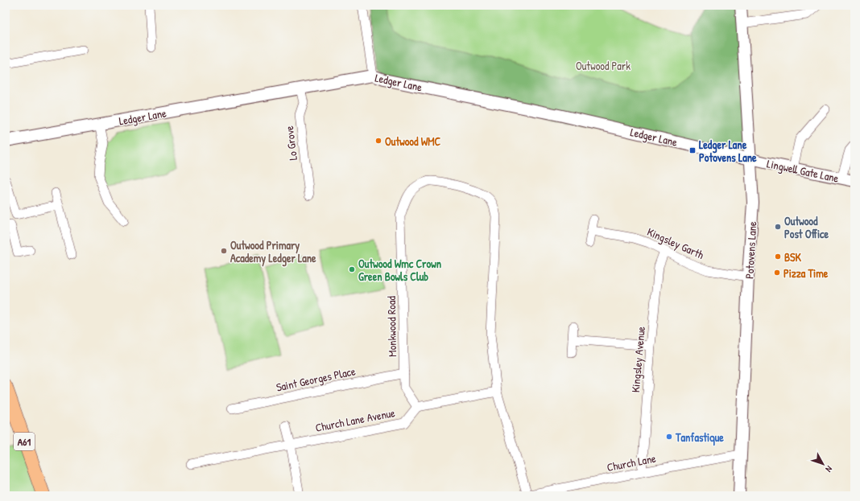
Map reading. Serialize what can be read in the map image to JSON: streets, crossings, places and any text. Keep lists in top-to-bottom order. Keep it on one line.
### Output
{"streets":{"main road":["A61"],"street":["Ledger Lane","Lo Grove","Lingwell Gate Lane","Kingsley Garth","Potovens Lane","Monkwood Road","Kingsley Avenue","Saint Georges Place","Church Lane Avenue","Church Lane"]},"crossings":[["Ledger Lane","Lo Grove"],["Ledger Lane","Lingwell Gate Lane"],["Ledger Lane","Potovens Lane"],["Lingwell Gate Lane","Potovens Lane"],["Kingsley Garth","Potovens Lane"],["Kingsley Garth","Kingsley Avenue"],["Potovens Lane","Church Lane"],["Monkwood Road","Saint Georges Place"],["Monkwood Road","Church Lane Avenue"],["Monkwood Road","Church Lane"],["Kingsley Avenue","Church Lane"]],"parks":["Outwood Park"],"places":{"other":["Outwood WMC","Outwood Post Office","Outwood Primary Academy Ledger Lane","BSK","Outwood Wmc Crown Green Bowls Club","Pizza Time","Tanfastique"],"transit":["Ledger Lane Potovens Lane"]},"north":"bottom right"}
